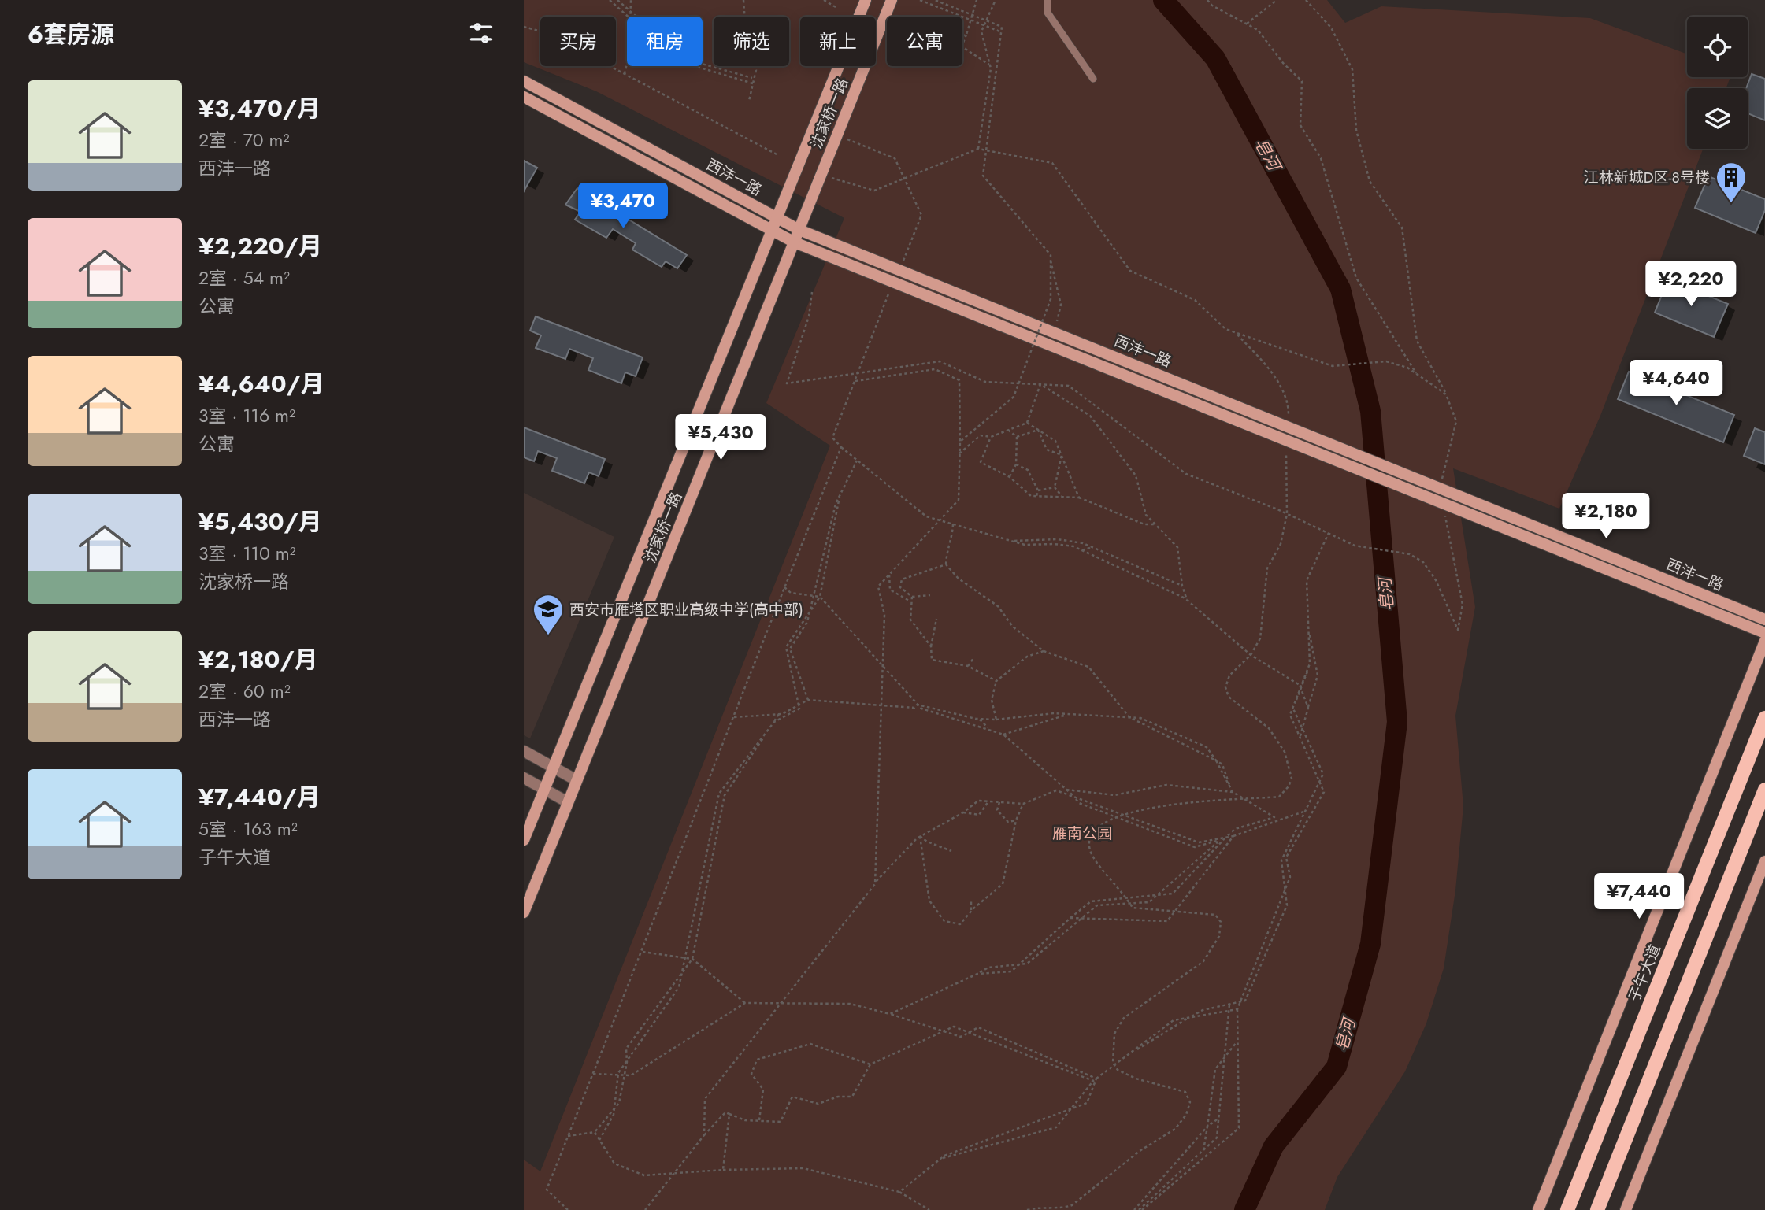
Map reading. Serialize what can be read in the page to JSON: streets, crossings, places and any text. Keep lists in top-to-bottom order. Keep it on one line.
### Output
{"streets":{"main road":["沈家桥一路","西沣一路","子午大道"]},"crossings":[["沈家桥一路","西沣一路"]],"water":["皂河"],"parks":["雁南公园"],"places":{"building":["江林新城D区-8号楼"],"school or university":["西安市雁塔区职业高级中学(高中部)"]},"page":{"heading":"6套房源","chip":["买房","租房","筛选","新上","公寓"],"list":[{"name":"¥3,470/月","note":"2室 · 70 m² · 西沣一路"},{"name":"¥2,220/月","note":"2室 · 54 m² · 公寓"},{"name":"¥4,640/月","note":"3室 · 116 m² · 公寓"},{"name":"¥5,430/月","note":"3室 · 110 m² · 沈家桥一路"},{"name":"¥2,180/月","note":"2室 · 60 m² · 西沣一路"},{"name":"¥7,440/月","note":"5室 · 163 m² · 子午大道"}],"price":["¥3,470","¥2,220","¥4,640","¥5,430","¥2,180","¥7,440"]}}
